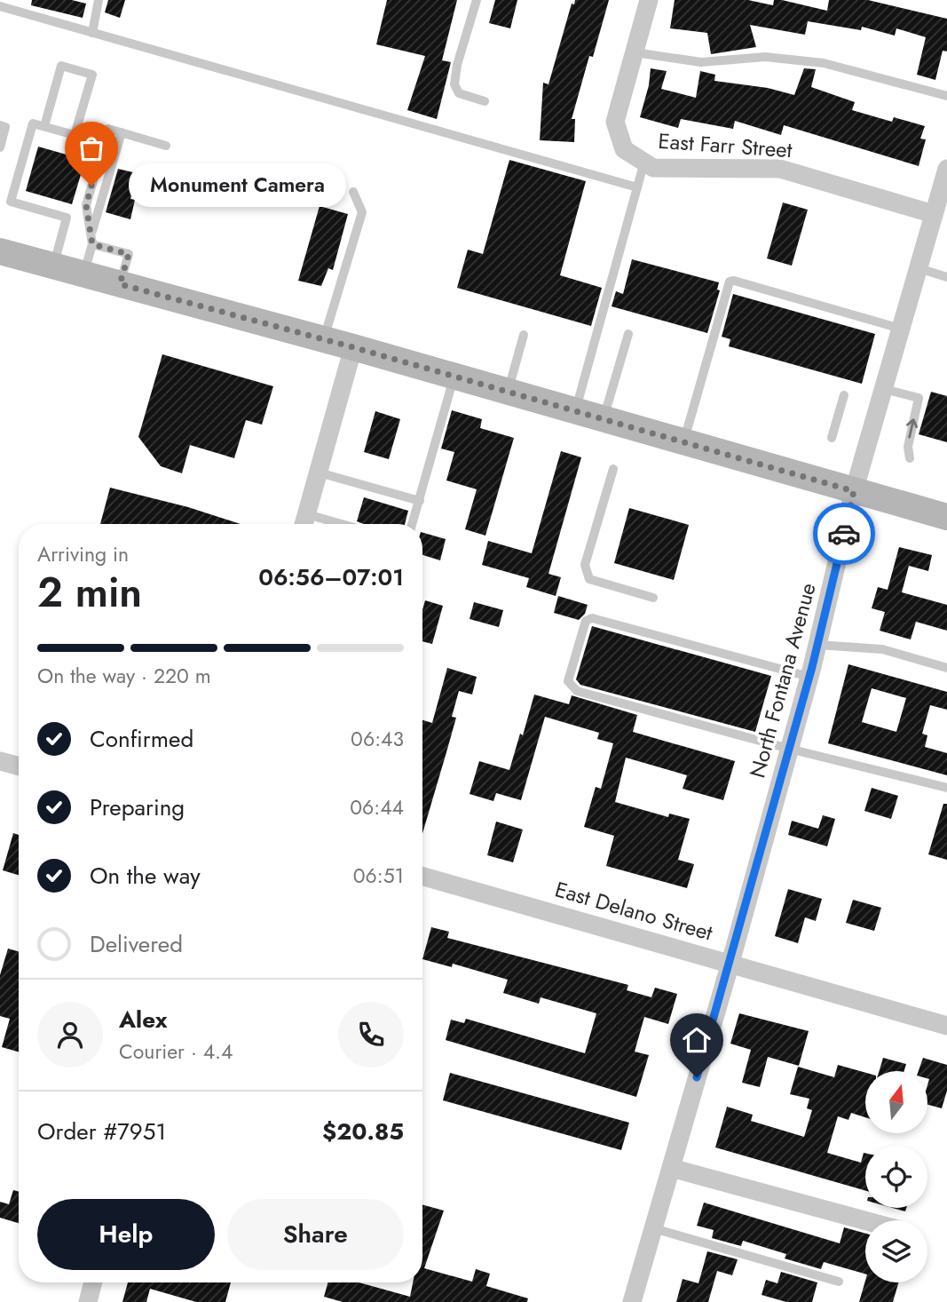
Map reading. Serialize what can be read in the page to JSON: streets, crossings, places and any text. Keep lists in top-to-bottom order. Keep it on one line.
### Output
{"streets":{"street":["East Farr Street","North Fontana Avenue","East Delano Street"]},"crossings":[["East Farr Street","North Fontana Avenue"],["North Fontana Avenue","East Delano Street"]],"places":["Monument Camera"],"north":"top","page":{"bubble":"Monument Camera","heading":["2 min","Arriving in","06:56–07:01"],"panel":["Alex","Courier · 4.4","Order #7951","$20.85"],"bar":"On the way · 220 m","list":[["Confirmed","06:43"],["Preparing","06:44"],["On the way","06:51"],"Delivered"],"buttons":["Help","Share"]}}
